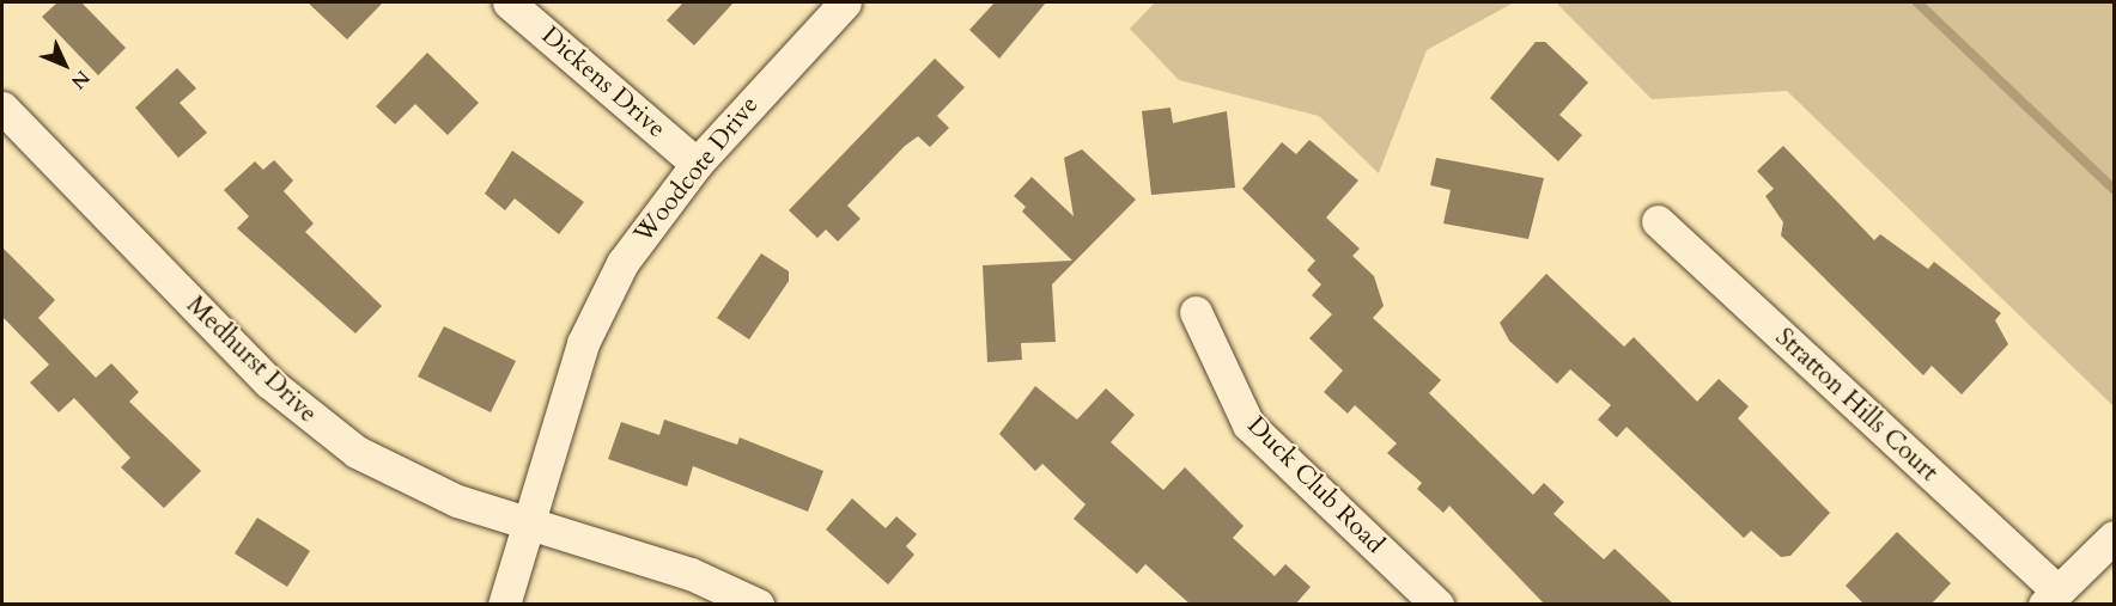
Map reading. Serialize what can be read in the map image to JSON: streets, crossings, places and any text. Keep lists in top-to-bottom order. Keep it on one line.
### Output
{"streets":{"street":["Dickens Drive","Woodcote Drive","Medhurst Drive","Stratton Hills Court","Duck Club Road"]},"crossings":[["Dickens Drive","Woodcote Drive"],["Woodcote Drive","Medhurst Drive"]],"north":"bottom right"}
